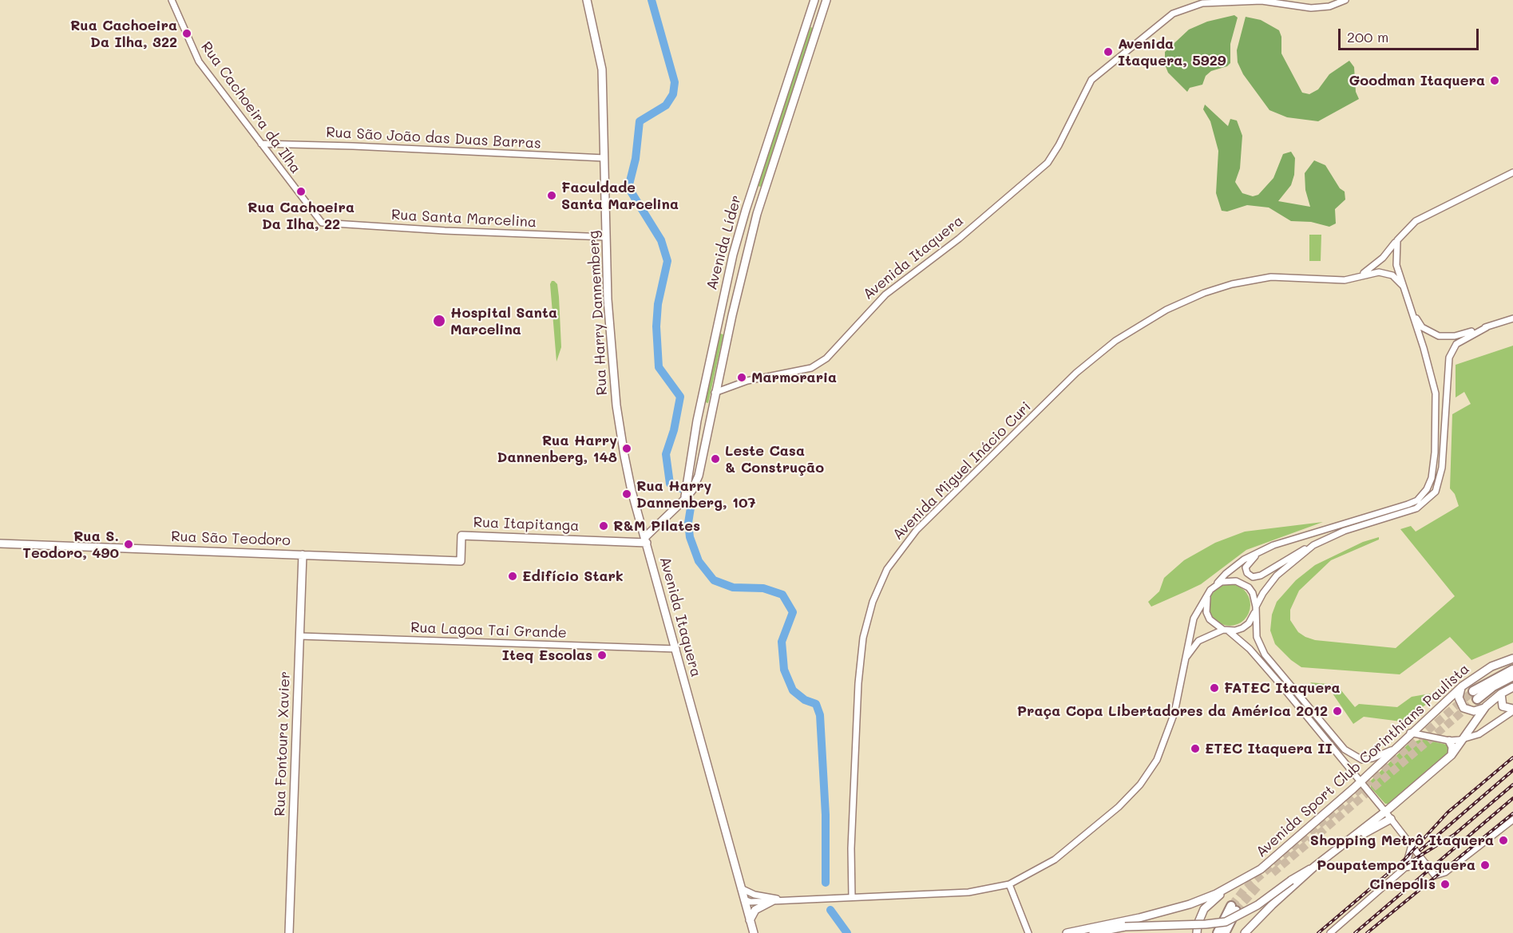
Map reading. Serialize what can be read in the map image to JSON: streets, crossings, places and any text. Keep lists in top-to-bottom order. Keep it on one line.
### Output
{"streets":{"highway":["Avenida Sport Club Corinthians Paulista"],"main road":["Avenida Líder","Avenida Itaquera","Rua Harry Dannemberg","Rua Itapitanga","Rua São Teodoro","Rua Fontoura Xavier"],"street":["Rua Cachoeira da Ilha","Rua São João das Duas Barras","Rua Santa Marcelina","Avenida Miguel Inácio Curi","Rua Lagoa Tai Grande"]},"crossings":[["Rua Cachoeira da Ilha","Rua São João das Duas Barras"],["Rua Cachoeira da Ilha","Rua Santa Marcelina"],["Rua São João das Duas Barras","Rua Harry Dannemberg"],["Rua Santa Marcelina","Rua Harry Dannemberg"],["Avenida Líder","Avenida Itaquera"],["Avenida Itaquera","Rua Harry Dannemberg"],["Avenida Itaquera","Rua Itapitanga"],["Avenida Itaquera","Rua Lagoa Tai Grande"],["Rua Harry Dannemberg","Rua Itapitanga"],["Rua Itapitanga","Rua São Teodoro"],["Rua São Teodoro","Rua Fontoura Xavier"],["Rua Lagoa Tai Grande","Rua Fontoura Xavier"]],"places":["Rua Cachoeira Da Ilha, 322","Avenida Itaquera, 5929","Goodman Itaquera","Rua Cachoeira Da Ilha, 22","Faculdade Santa Marcelina","Hospital Santa Marcelina","Marmoraria","Rua Harry Dannenberg, 148","Leste Casa & Construção","Rua Harry Dannenberg, 107","R&M Pilates","Rua S. Teodoro, 490","Edifício Stark","Iteq Escolas","FATEC Itaquera","Praça Copa Libertadores da América 2012","ETEC Itaquera II","Shopping Metrô Itaquera","Poupatempo Itaquera","Cinepolis"],"scale_bar":"200 m"}
